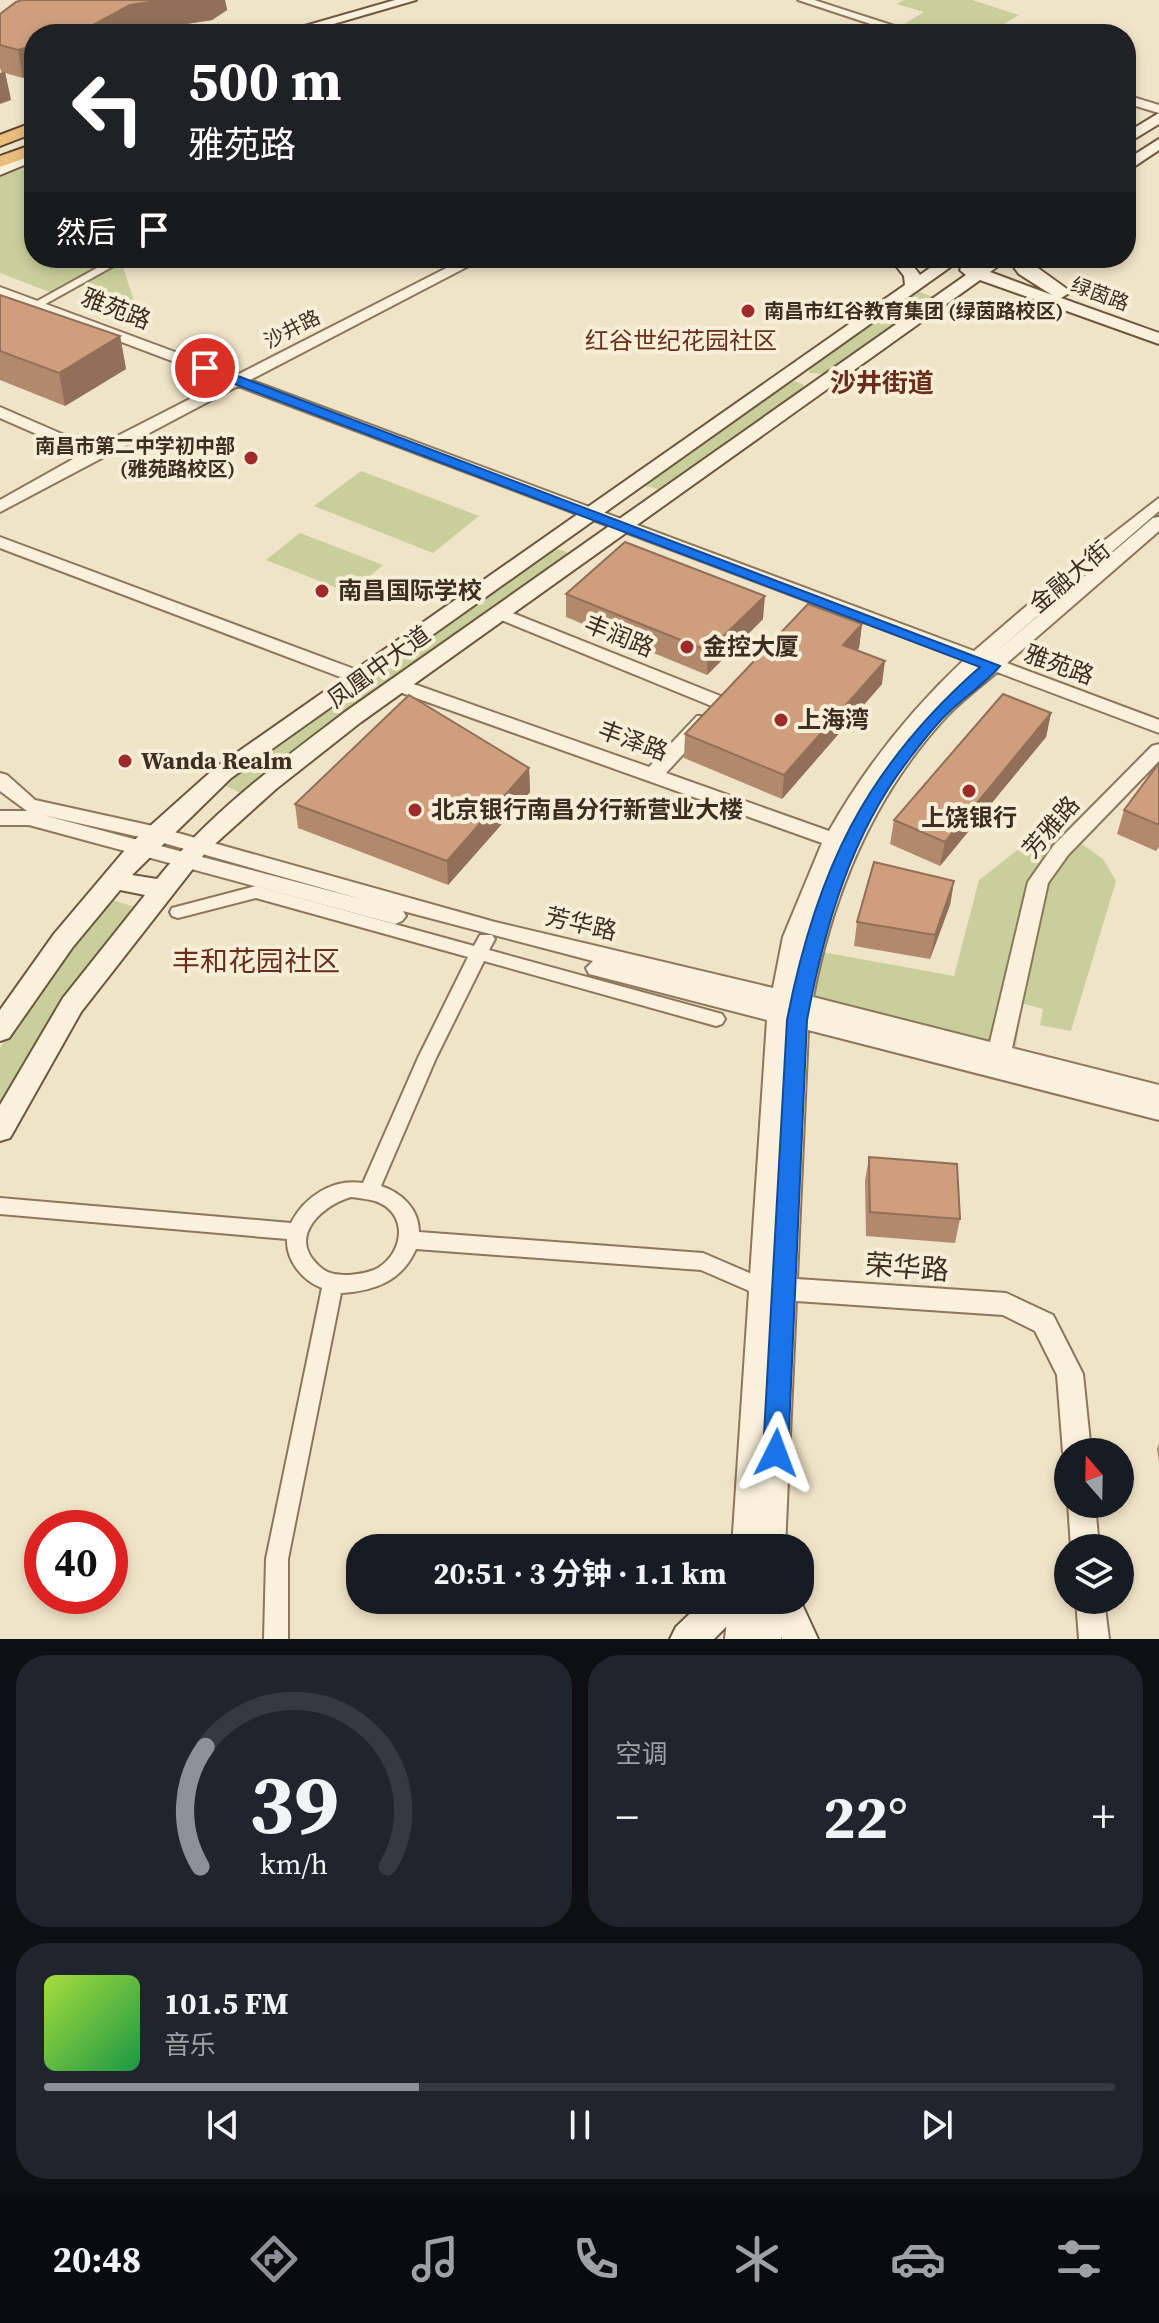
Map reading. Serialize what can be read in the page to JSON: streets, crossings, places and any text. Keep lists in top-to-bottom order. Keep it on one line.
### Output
{"streets":{"main road":["绿茵路","凤凰中大道"],"street":["雅苑路","沙井路","金融大街","丰润路","丰泽路","芳雅路","芳华路","荣华路"]},"crossings":[["雅苑路","沙井路"],["雅苑路","金融大街"],["雅苑路","凤凰中大道"],["金融大街","丰泽路"],["金融大街","芳华路"],["金融大街","荣华路"],["丰润路","凤凰中大道"],["丰润路","丰泽路"],["凤凰中大道","丰泽路"],["凤凰中大道","芳华路"],["芳雅路","芳华路"]],"districts":["红谷世纪花园社区","沙井街道","丰和花园社区"],"places":["南昌市红谷教育集团 (绿茵路校区)","南昌市第二中学初中部 (雅苑路校区)","南昌国际学校","金控大厦","上海湾","Wanda Realm","上饶银行","北京银行南昌分行新营业大楼"],"north":"top","page":{"turn":["500 m","雅苑路"],"then":"然后","limit":"40","trip":"20:51 · 3 分钟 · 1.1 km","tile":"空调","heat":["−","22°","+"],"song":["101.5 FM","音乐"],"tabs":"20:48","gauge":["39","km/h"]}}
